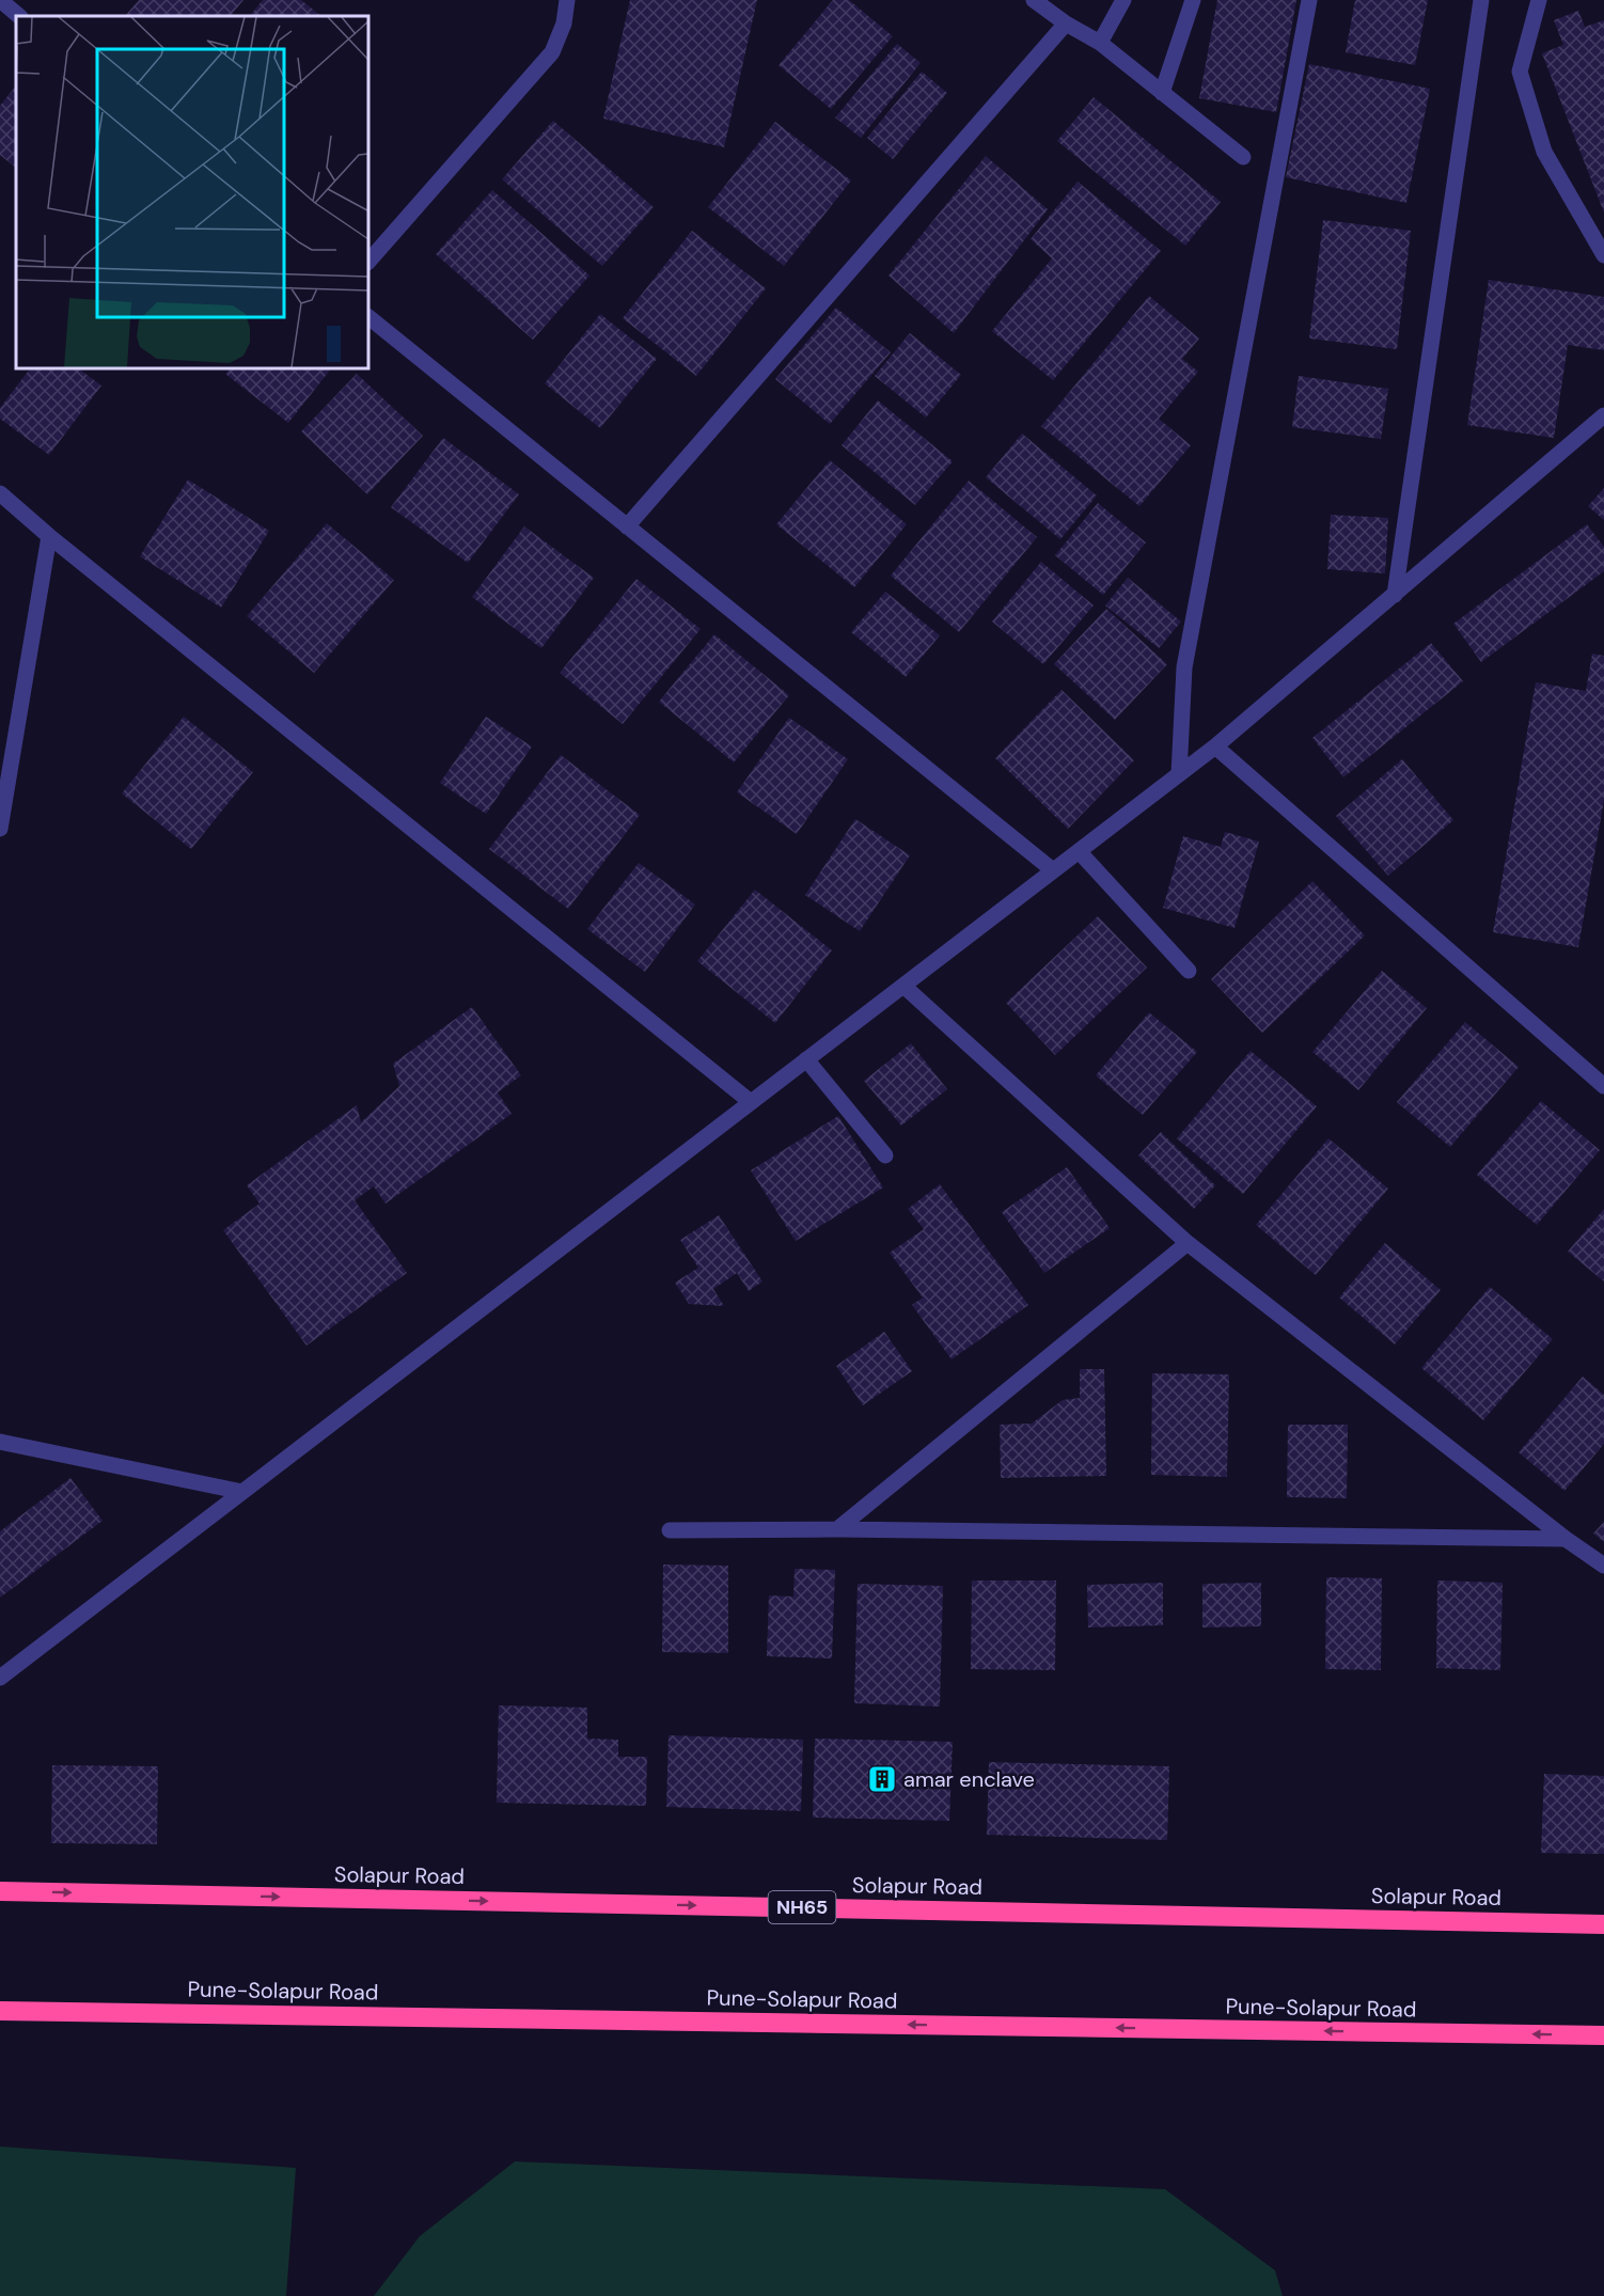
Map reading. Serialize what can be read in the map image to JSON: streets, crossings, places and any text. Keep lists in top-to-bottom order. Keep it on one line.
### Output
{"streets":{"highway":["Solapur Road","NH65","Pune-Solapur Road"]},"one_way":["Solapur Road","Pune-Solapur Road"],"places":{"building":["amar enclave"]}}
